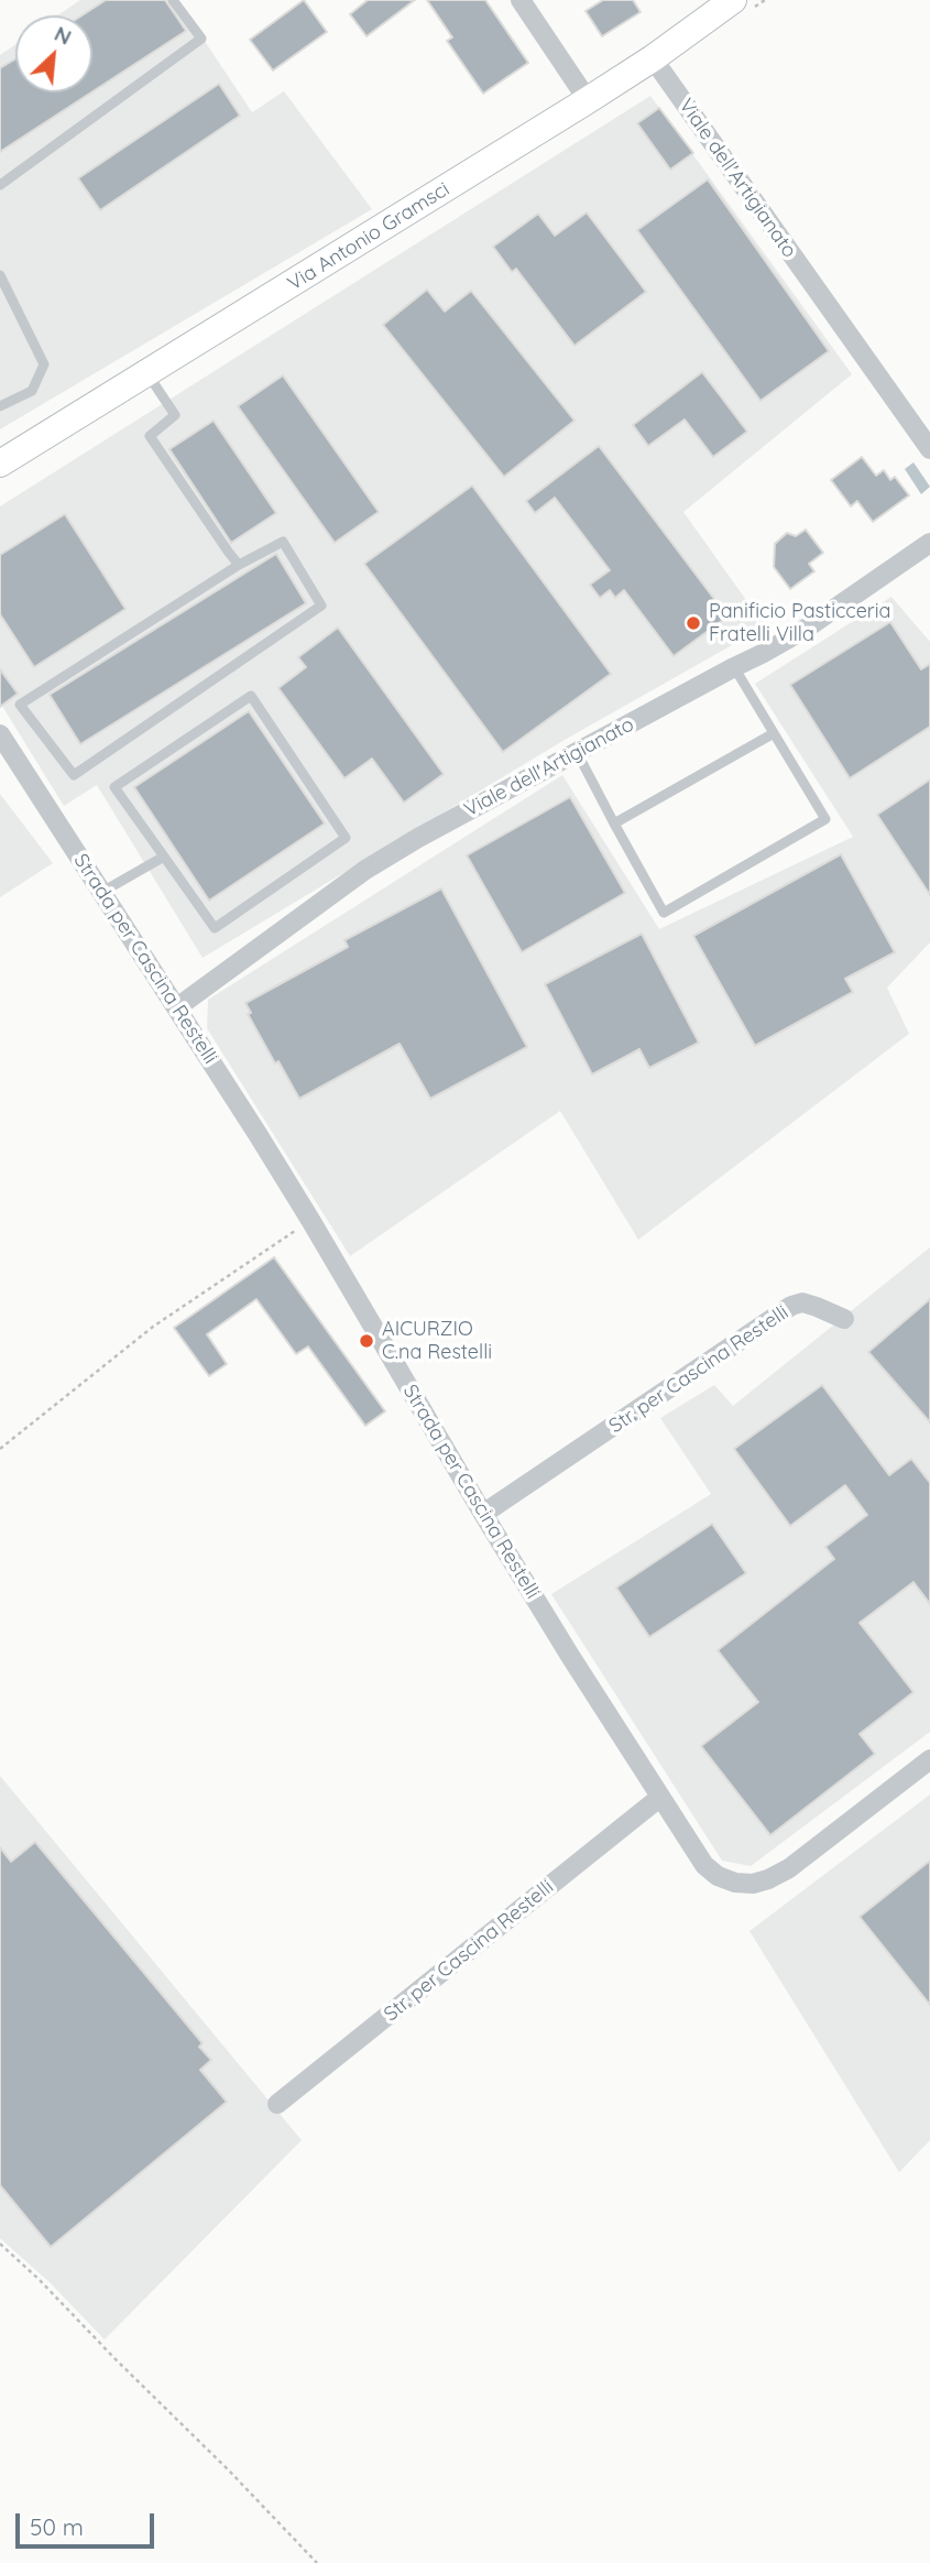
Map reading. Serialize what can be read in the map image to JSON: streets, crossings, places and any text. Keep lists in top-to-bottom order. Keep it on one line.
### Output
{"streets":{"street":["Viale dell'Artigianato","Via Antonio Gramsci","Strada per Cascina Restelli","Str. per Cascina Restelli"]},"crossings":[["Viale dell'Artigianato","Via Antonio Gramsci"],["Viale dell'Artigianato","Strada per Cascina Restelli"],["Strada per Cascina Restelli","Str. per Cascina Restelli"]],"places":["Panificio Pasticceria Fratelli Villa","AICURZIO C.na Restelli"],"scale_bar":"50 m","north":"top right"}
